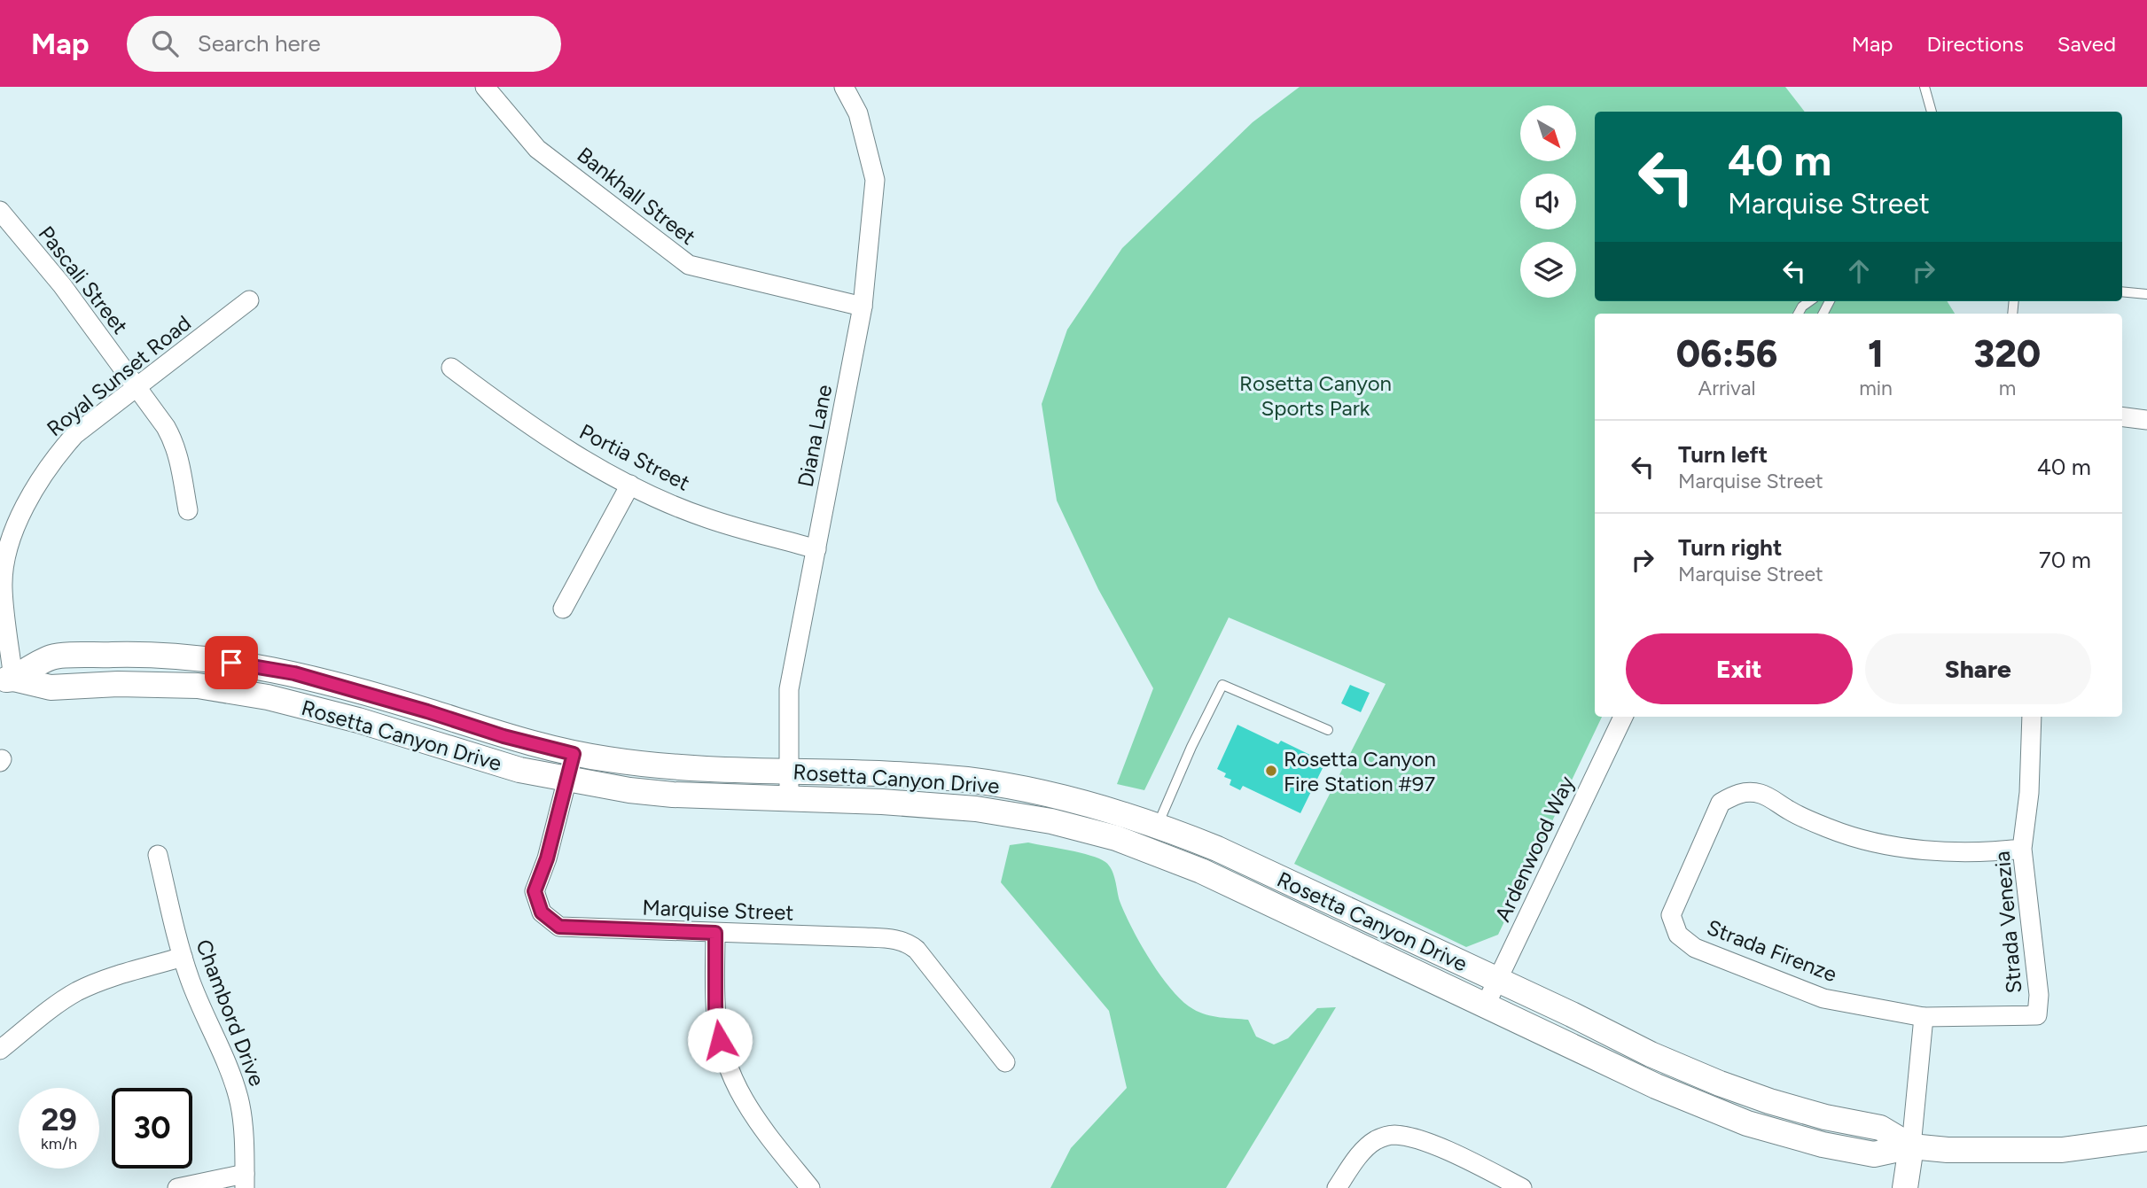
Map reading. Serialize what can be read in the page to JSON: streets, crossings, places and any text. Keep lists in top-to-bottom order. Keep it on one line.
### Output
{"streets":{"street":["Bankhall Street","Pascali Street","Royal Sunset Road","Diana Lane","Portia Street","Rosetta Canyon Drive","Ardenwood Way","Marquise Street","Strada Venezia","Strada Firenze","Chambord Drive"]},"crossings":[["Bankhall Street","Diana Lane"],["Pascali Street","Royal Sunset Road"],["Royal Sunset Road","Rosetta Canyon Drive"],["Diana Lane","Portia Street"],["Diana Lane","Rosetta Canyon Drive"],["Rosetta Canyon Drive","Ardenwood Way"],["Rosetta Canyon Drive","Marquise Street"],["Strada Venezia","Strada Firenze"]],"parks":["Rosetta Canyon Sports Park"],"places":["Rosetta Canyon Fire Station #97"],"north":"bottom right","page":{"header":"Map","search":"Search here","nav":["Map","Directions","Saved"],"turn":["40 m","Marquise Street"],"eta":["06:56","Arrival","1","min","320","m"],"list":[{"name":"Turn left","note":"Marquise Street","value":"40 m"},{"name":"Turn right","note":"Marquise Street","value":"70 m"}],"buttons":["Exit","Share"],"speed":"29 km/h","limit":"30"}}
